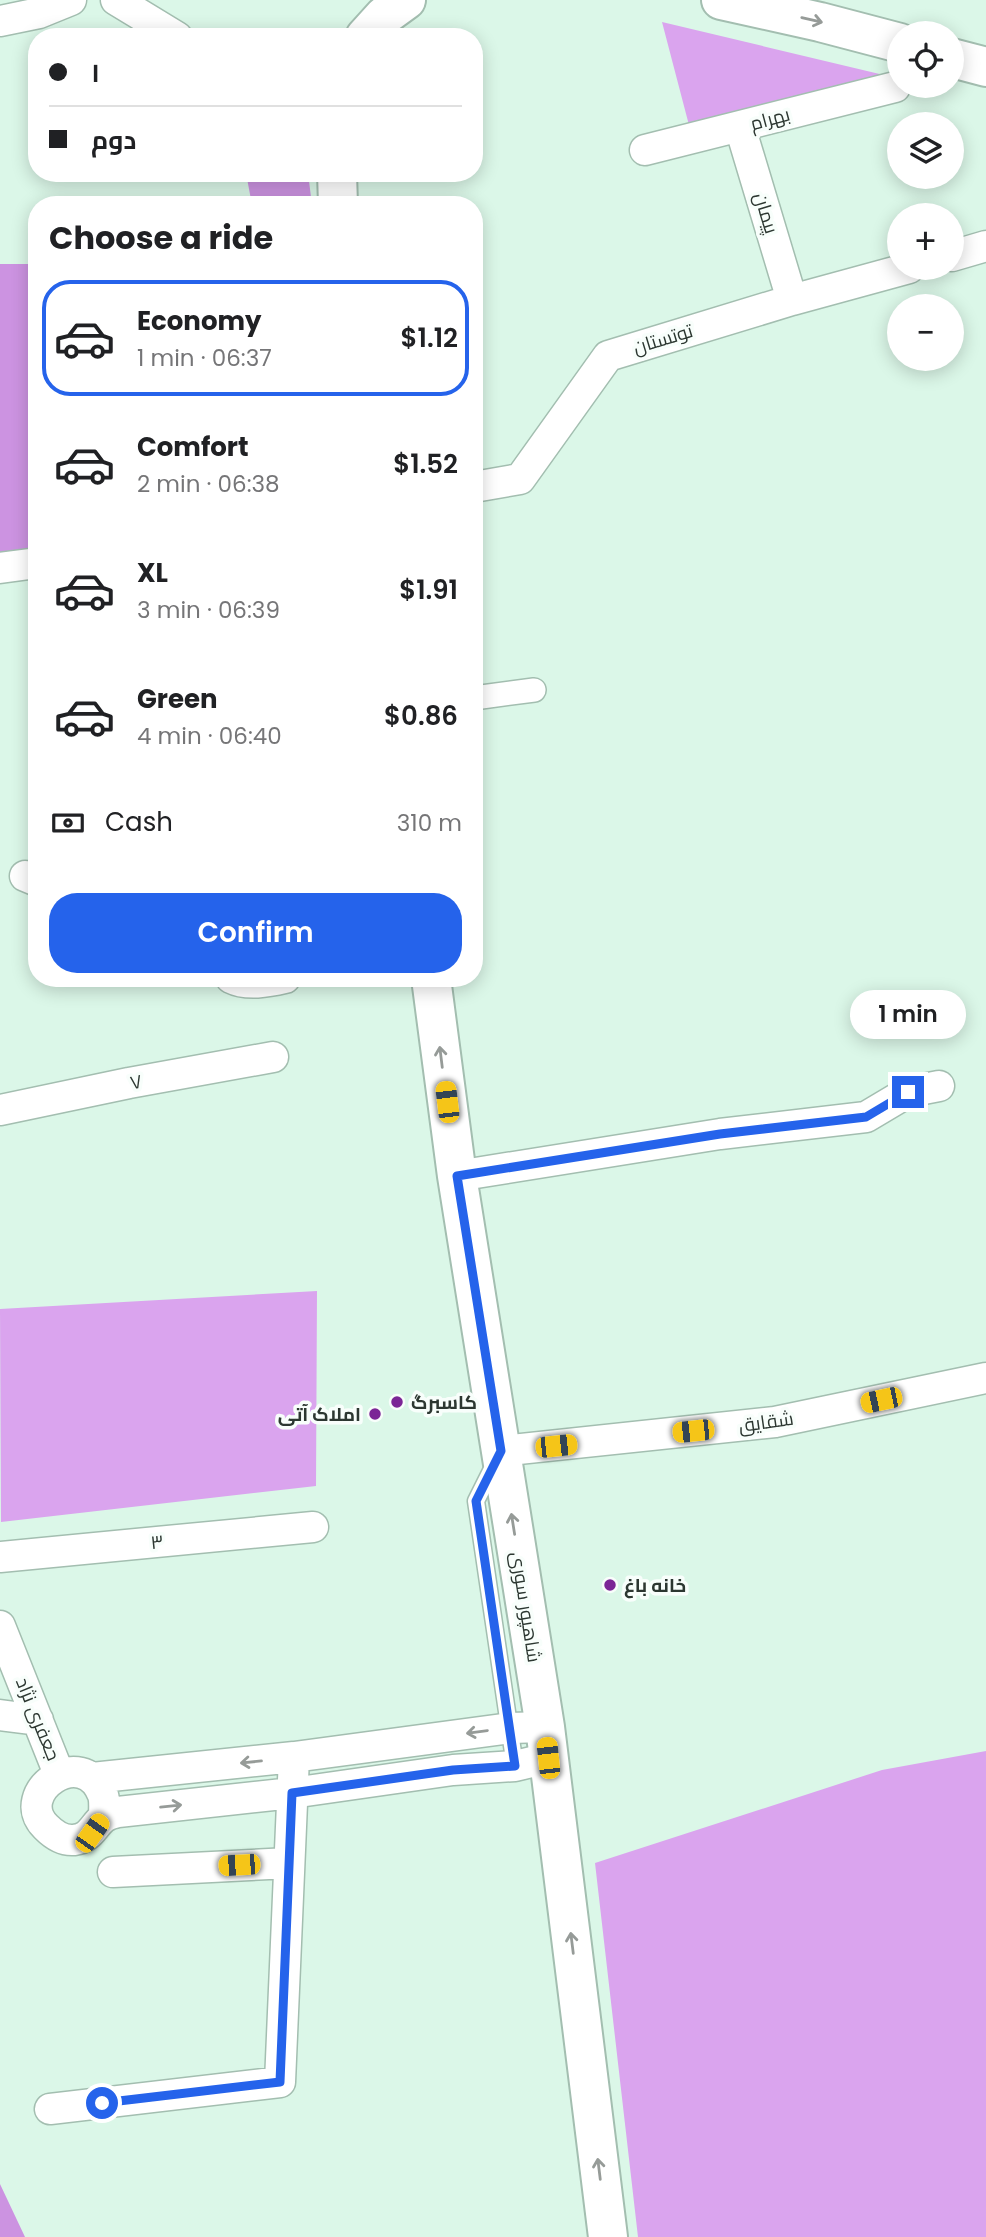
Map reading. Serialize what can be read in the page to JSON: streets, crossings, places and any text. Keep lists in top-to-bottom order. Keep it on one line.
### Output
{"streets":{"main road":["شاهپور سوری"],"street":["بهرام","پیمان","توتستان","۷","شقایق","۳","جعفری نژاد"]},"crossings":[["بهرام","پیمان"],["پیمان","توتستان"],["شقایق","شاهپور سوری"]],"one_way":["شاهپور سوری"],"places":["کاسبرگ","املاک آتی","خانه باغ"],"page":{"map_buttons":["+","−"],"banner":["۱","دوم"],"heading":"Choose a ride","list":[{"name":"Economy","note":"1 min · 06:37","value":"$1.12"},{"name":"Comfort","note":"2 min · 06:38","value":"$1.52"},{"name":"XL","note":"3 min · 06:39","value":"$1.91"},{"name":"Green","note":"4 min · 06:40","value":"$0.86"}],"pay":["Cash","310 m"],"buttons":"Confirm","bubble":"1 min"}}
